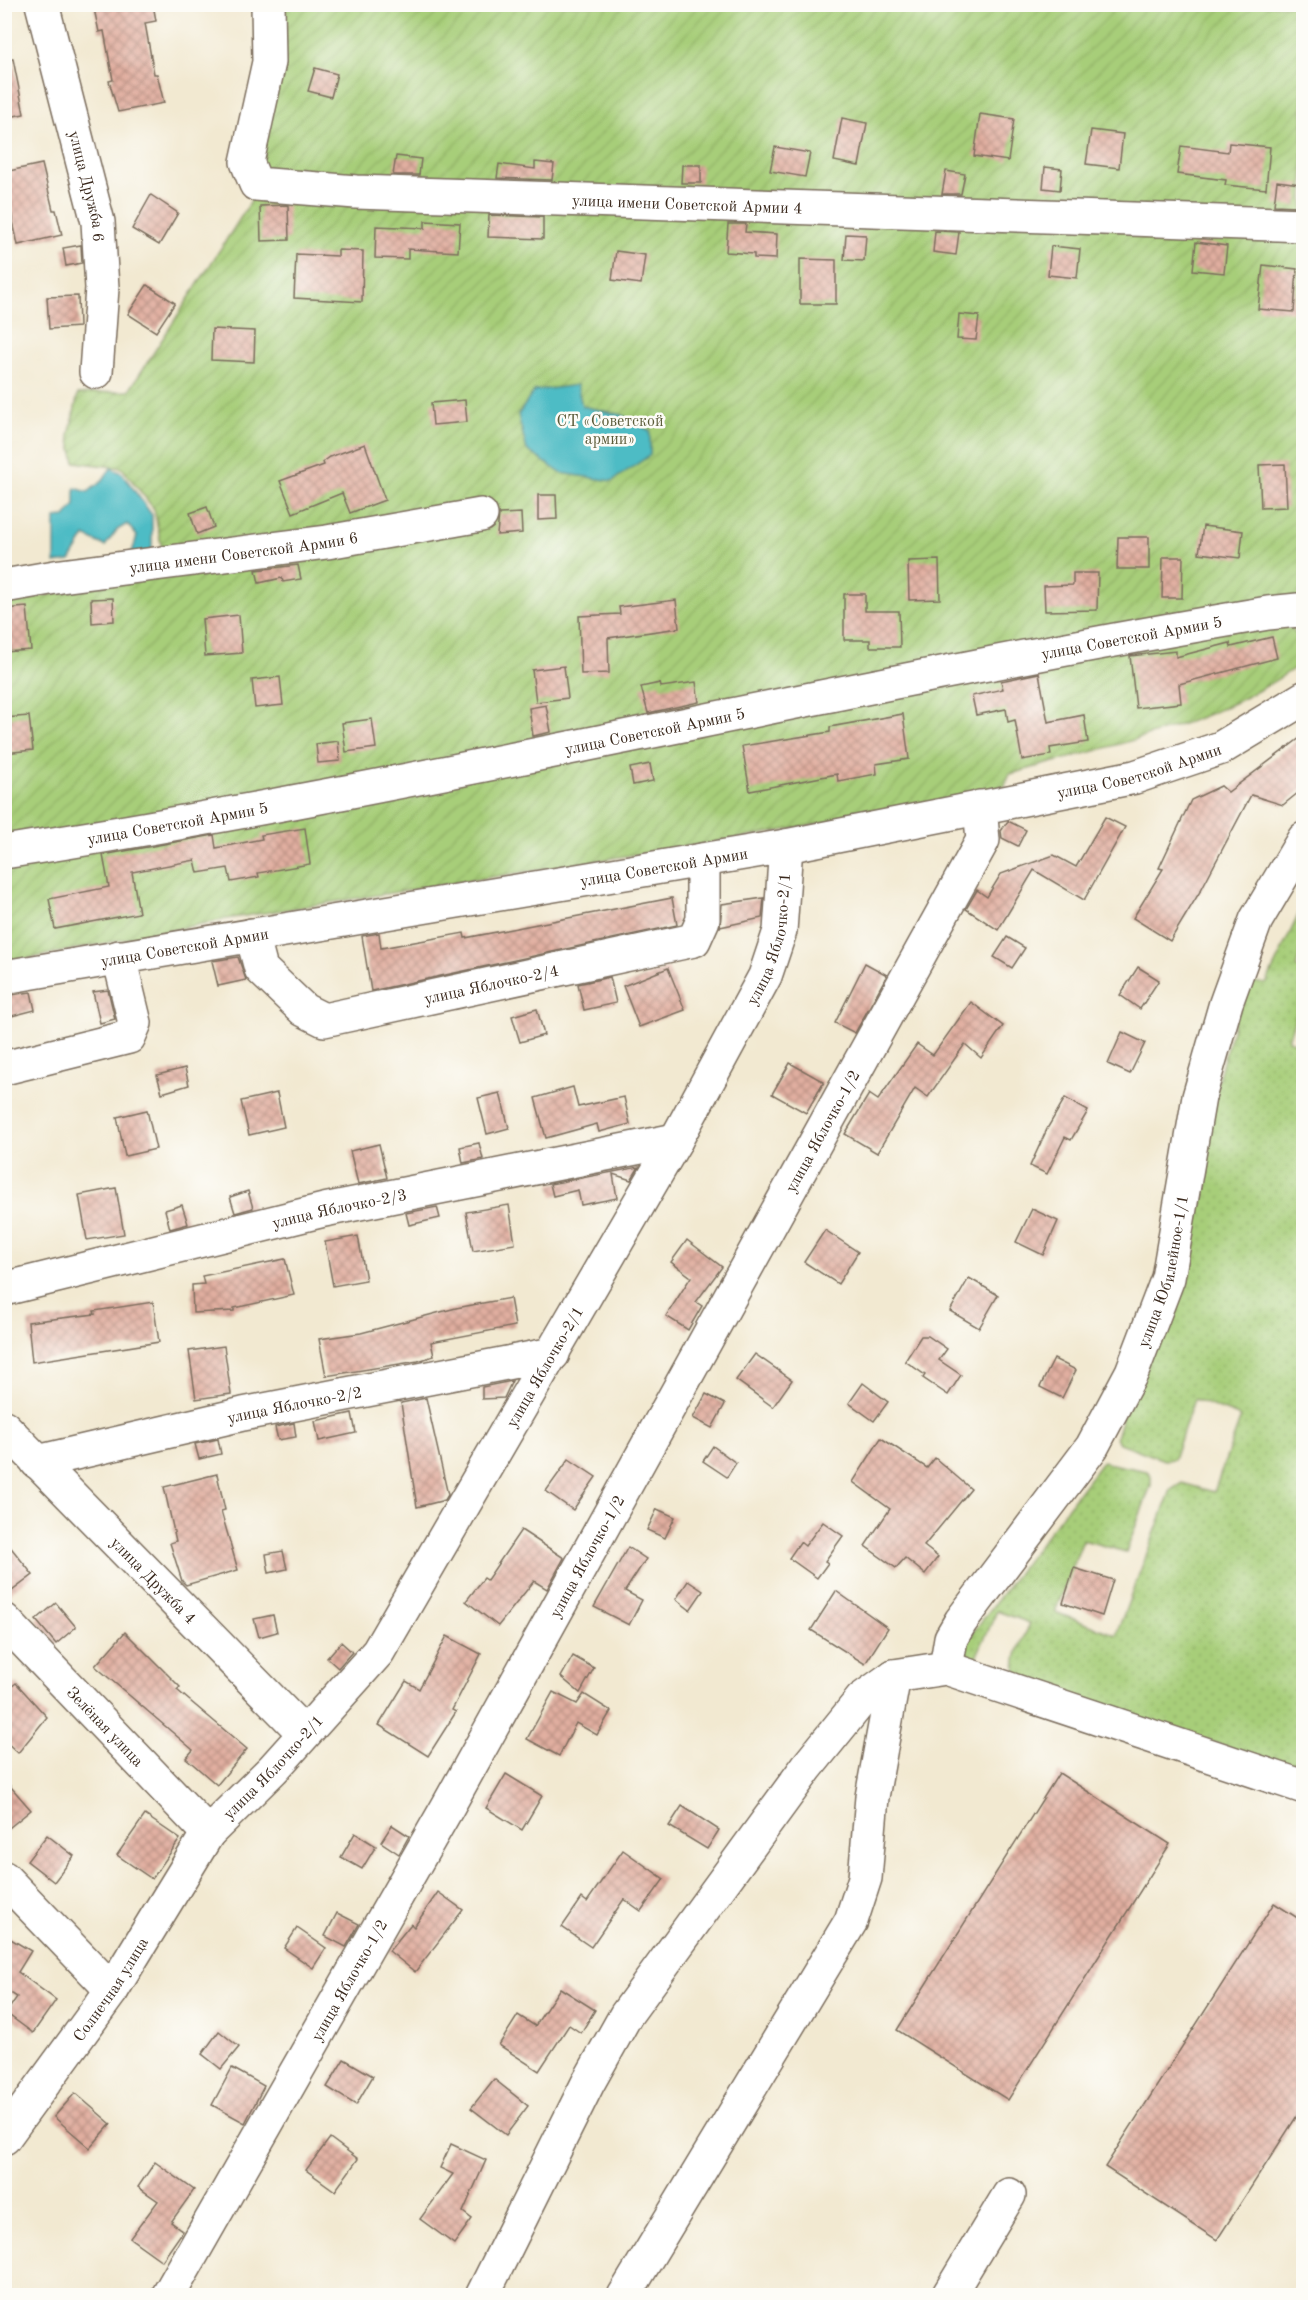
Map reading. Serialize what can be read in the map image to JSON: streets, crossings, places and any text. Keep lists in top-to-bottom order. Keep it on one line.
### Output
{"streets":{"street":["улица Дружба 6","улица имени Советской Армии 4","улица имени Советской Армии 6","улица Советской Армии 5","улица Советской Армии","улица Яблочко-2/1","улица Яблочко-2/4","улица Яблочко-1/2","улица Яблочко-2/3","улица Юбилейное-1/1","улица Яблочко-2/2","улица Дружба 4","Зелёная улица","Солнечная улица"]},"crossings":[["улица Советской Армии","улица Яблочко-2/1"],["улица Советской Армии","улица Яблочко-2/4"],["улица Советской Армии","улица Яблочко-1/2"],["улица Яблочко-2/1","улица Яблочко-2/3"],["улица Яблочко-2/1","улица Яблочко-2/2"],["улица Яблочко-2/1","улица Дружба 4"],["улица Яблочко-2/1","Зелёная улица"],["улица Яблочко-2/1","Солнечная улица"],["улица Яблочко-2/2","улица Дружба 4"],["Зелёная улица","Солнечная улица"]],"parks":["СТ «Советской армии»"]}
